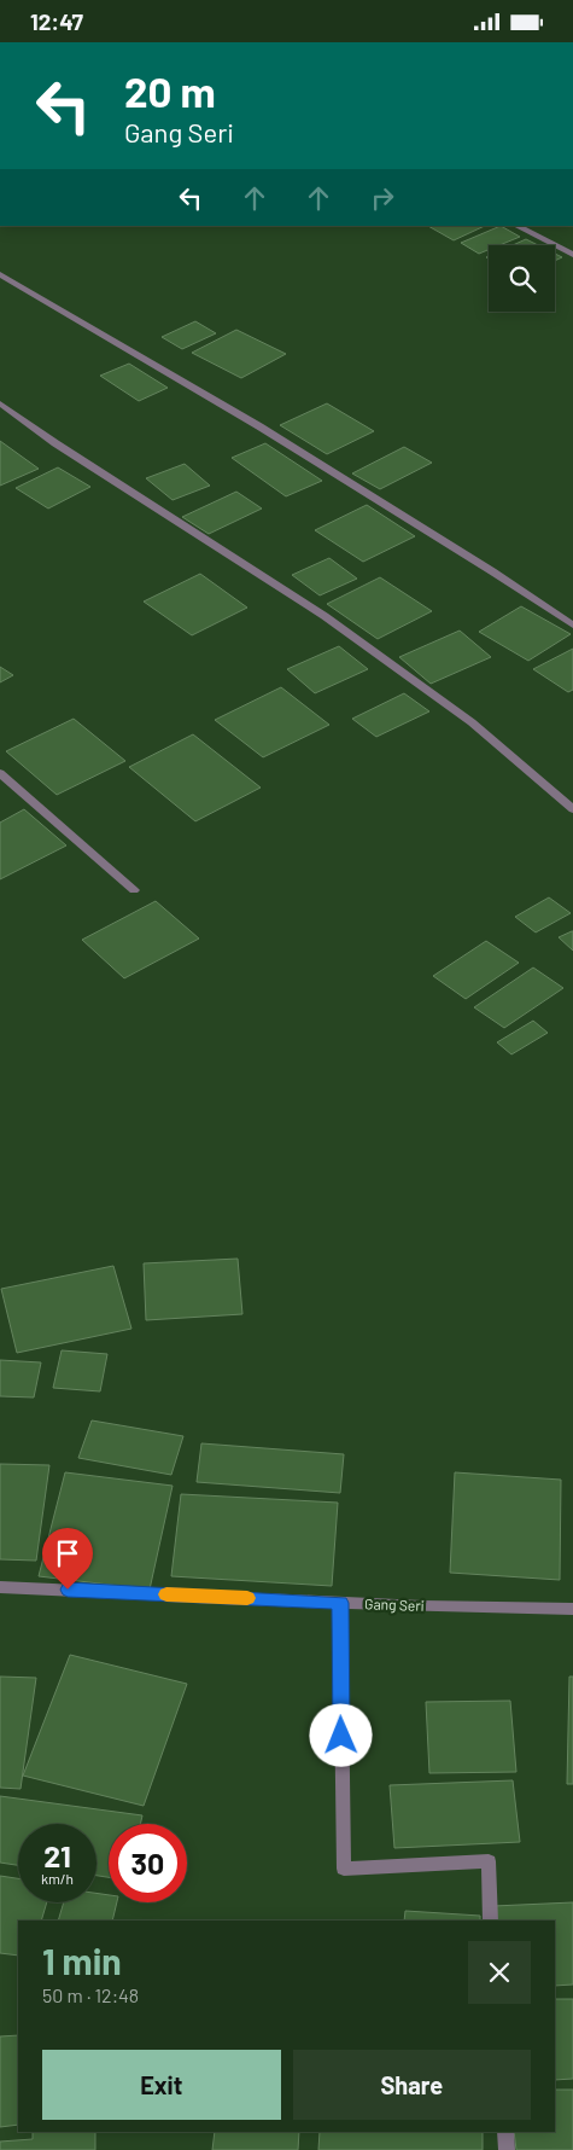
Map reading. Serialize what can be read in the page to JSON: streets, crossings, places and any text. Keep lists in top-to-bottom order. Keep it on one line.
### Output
{"streets":{"street":["Gang Seri"]},"page":{"status":"12:47","turn":["20 m","Gang Seri"],"speed":"21 km/h","limit":"30","heading":["1 min","50 m · 12:48"],"buttons":["Exit","Share"]}}
